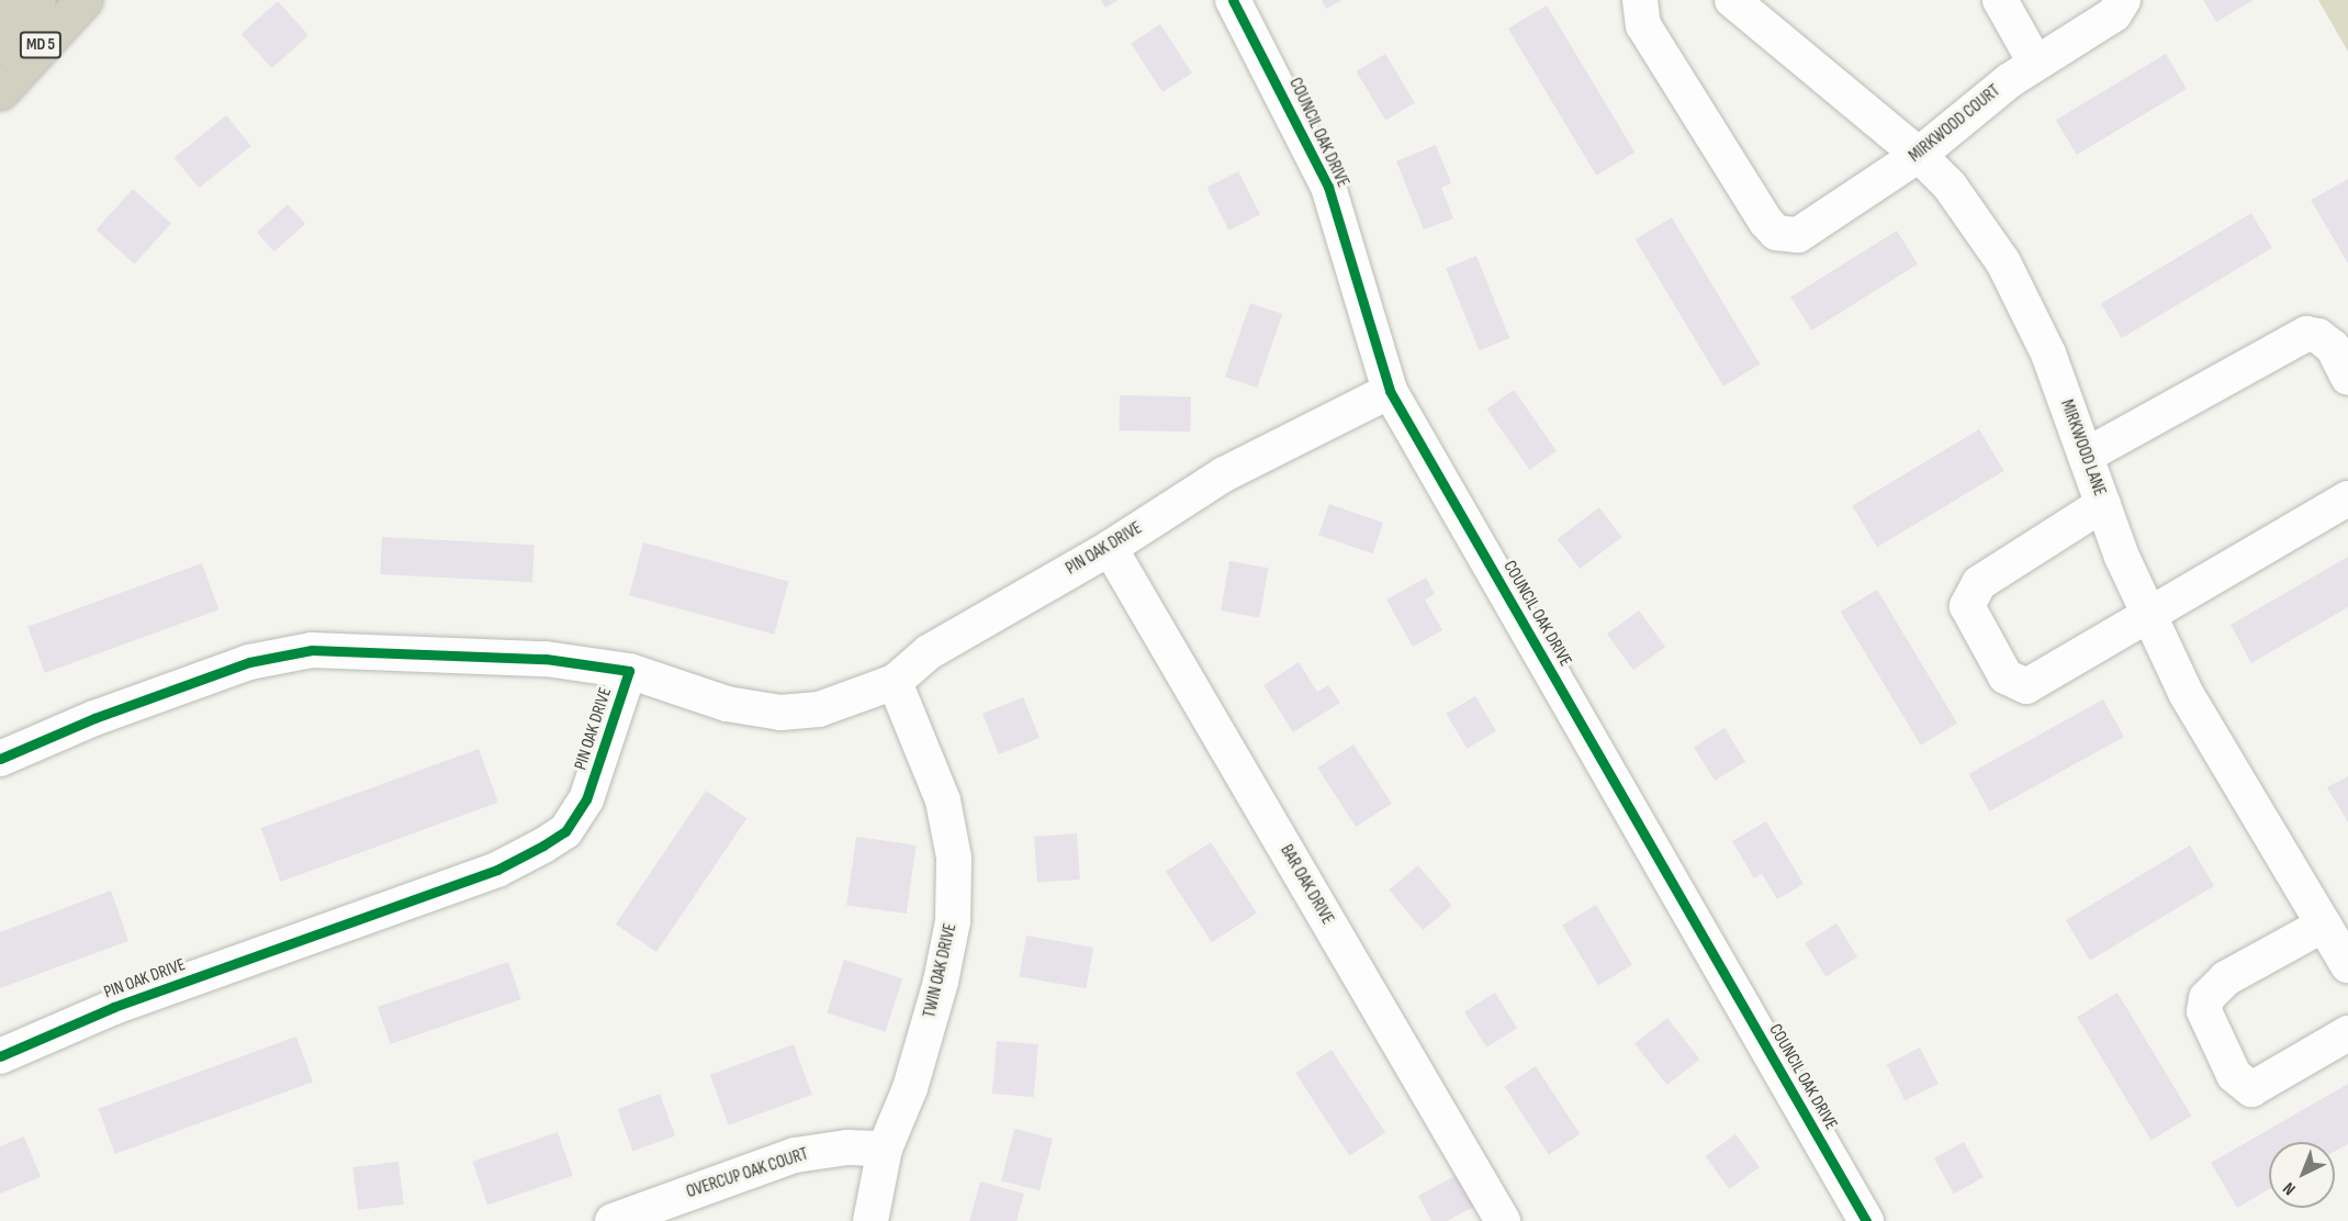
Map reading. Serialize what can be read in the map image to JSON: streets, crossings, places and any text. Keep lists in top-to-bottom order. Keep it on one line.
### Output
{"streets":{"highway":["MD 5"],"street":["MIRKWOOD COURT","COUNCIL OAK DRIVE","MIRKWOOD LANE","PIN OAK DRIVE","BAR OAK DRIVE","TWIN OAK DRIVE","OVERCUP OAK COURT"]},"crossings":[["MIRKWOOD COURT","MIRKWOOD LANE"],["COUNCIL OAK DRIVE","PIN OAK DRIVE"],["PIN OAK DRIVE","BAR OAK DRIVE"],["PIN OAK DRIVE","TWIN OAK DRIVE"],["TWIN OAK DRIVE","OVERCUP OAK COURT"]],"north":"bottom left"}
